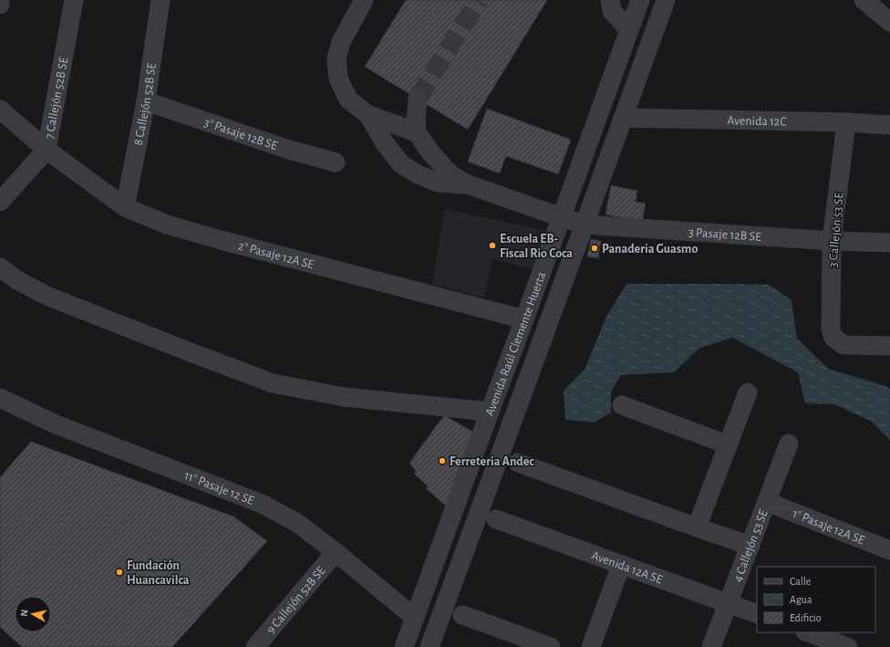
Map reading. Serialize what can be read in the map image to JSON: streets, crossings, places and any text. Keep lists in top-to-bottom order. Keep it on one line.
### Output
{"streets":{"street":["7 Callejón 52B SE","8 Callejón 52B SE","Avenida 12C","3° Pasaje 12B SE","3 Callejón 53 SE","3 Pasaje 12B SE","2° Pasaje 12A SE","Avenida Raúl Clemente Huerta","11° Pasaje 12 SE","1° Pasaje 12A SE","4 Callejón 53 SE","Avenida 12A SE","9 Callejón 52B SE"]},"crossings":[["7 Callejón 52B SE","2° Pasaje 12A SE"],["8 Callejón 52B SE","3° Pasaje 12B SE"],["8 Callejón 52B SE","2° Pasaje 12A SE"],["Avenida 12C","3 Callejón 53 SE"],["Avenida 12C","Avenida Raúl Clemente Huerta"],["3 Callejón 53 SE","3 Pasaje 12B SE"],["3 Pasaje 12B SE","Avenida Raúl Clemente Huerta"],["2° Pasaje 12A SE","Avenida Raúl Clemente Huerta"],["Avenida Raúl Clemente Huerta","11° Pasaje 12 SE"],["11° Pasaje 12 SE","9 Callejón 52B SE"],["1° Pasaje 12A SE","4 Callejón 53 SE"],["4 Callejón 53 SE","Avenida 12A SE"]],"places":["Escuela EB- Fiscal Rio Coca","Panaderia Guasmo","Ferreteria Andec","Fundación Huancavilca"],"legend":["Calle","Agua","Edificio"],"north":"left"}
